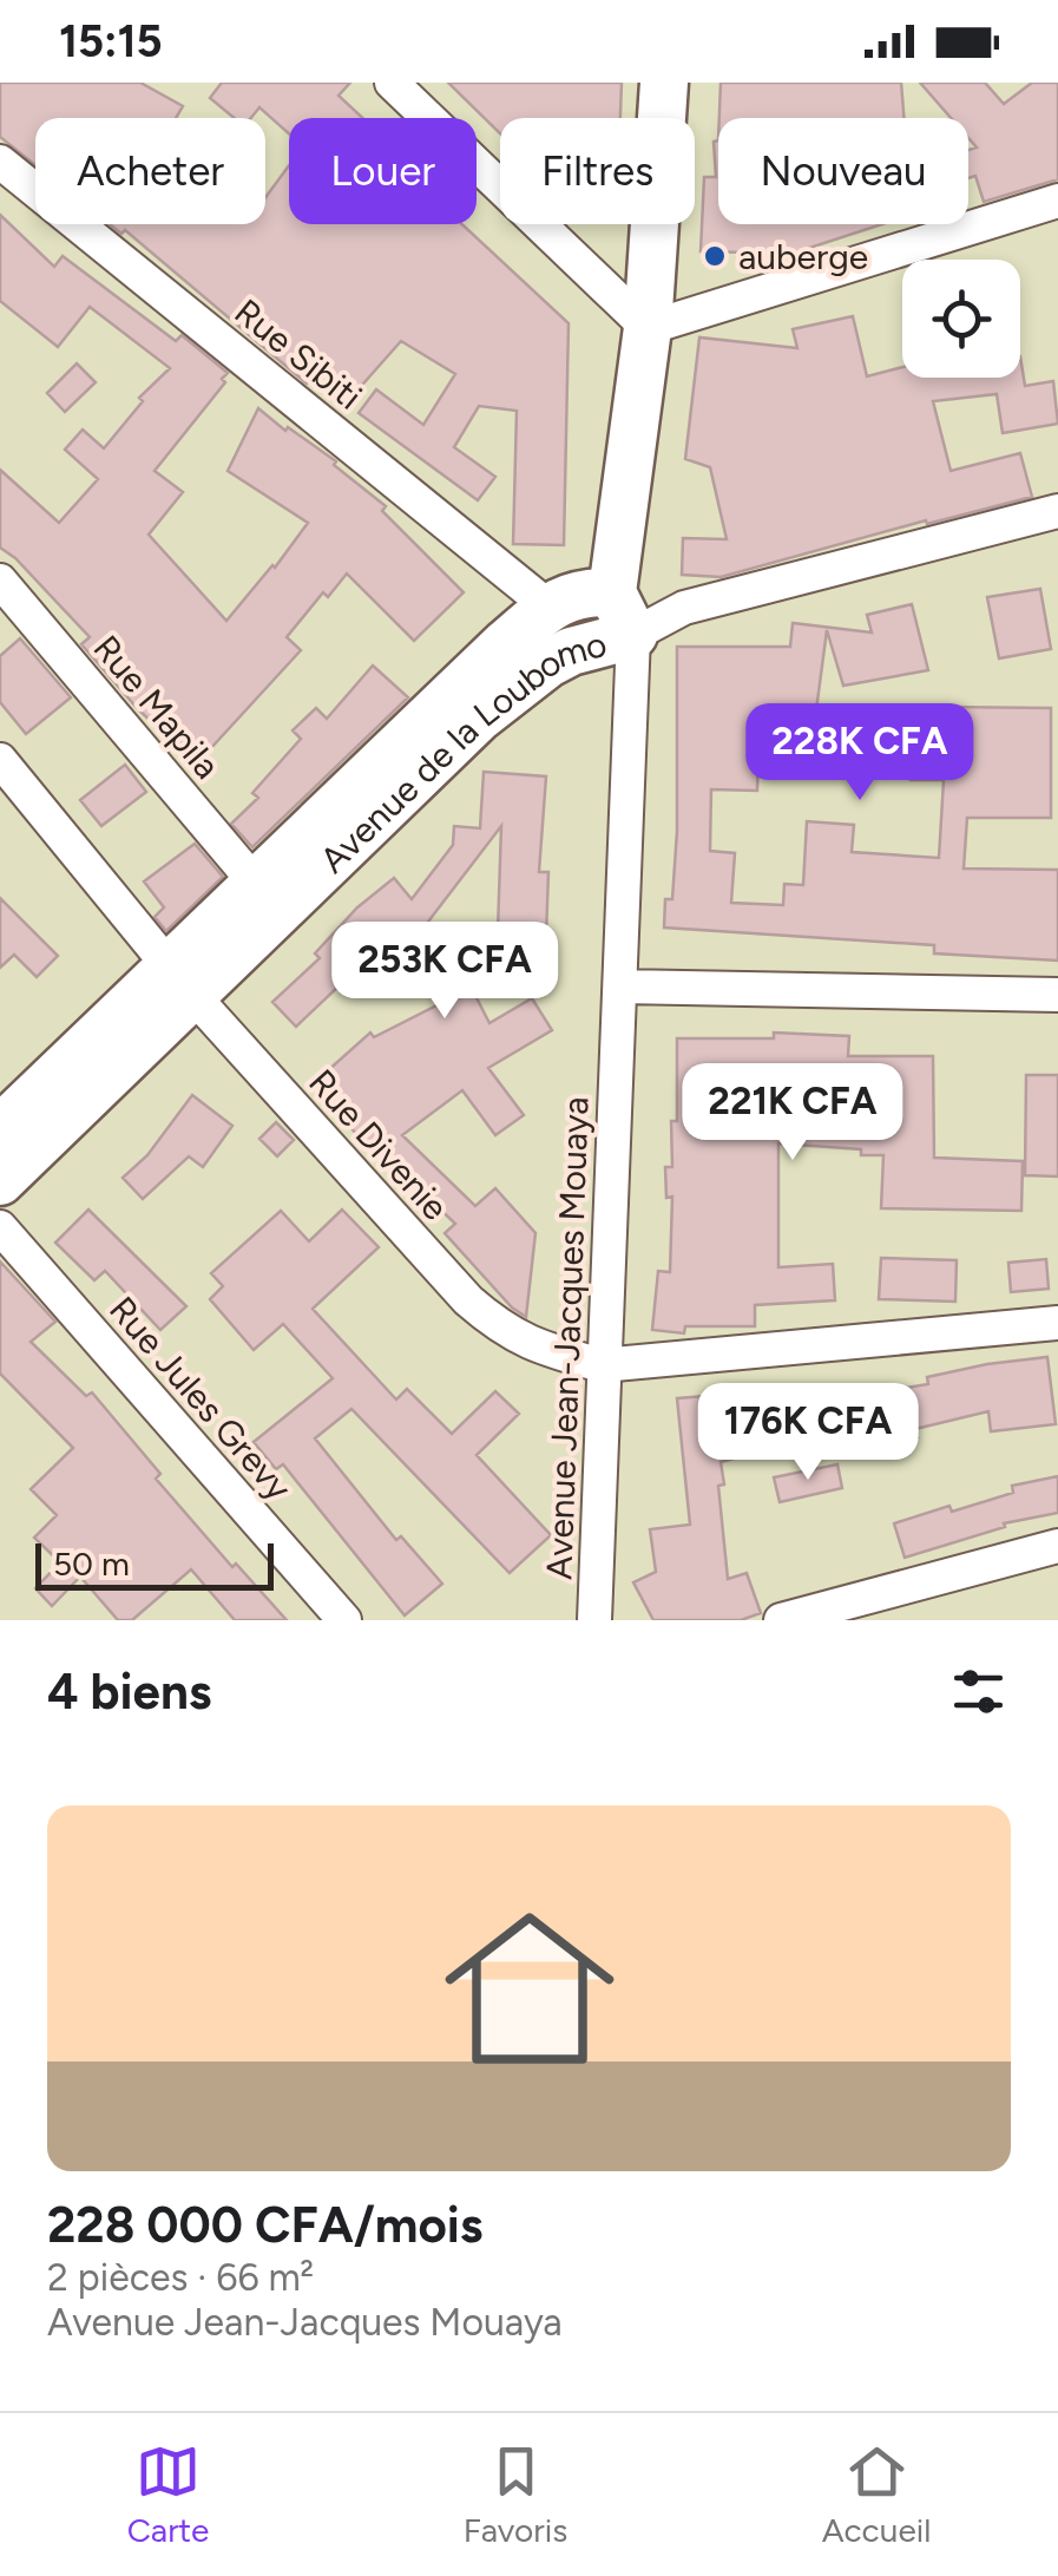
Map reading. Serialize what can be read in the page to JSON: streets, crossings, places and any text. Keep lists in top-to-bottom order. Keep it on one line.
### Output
{"streets":{"street":["Rue Sibiti","Rue Mapila","Avenue de la Loubomo","Rue Divenie","Avenue Jean-Jacques Mouaya","Rue Jules Grevy"]},"crossings":[["Rue Sibiti","Avenue de la Loubomo"],["Rue Mapila","Avenue de la Loubomo"],["Avenue de la Loubomo","Rue Divenie"],["Avenue de la Loubomo","Avenue Jean-Jacques Mouaya"],["Rue Divenie","Avenue Jean-Jacques Mouaya"]],"places":["auberge"],"scale_bar":"50 m","page":{"status":"15:15","chip":["Acheter","Louer","Filtres","Nouveau"],"price":["228K CFA","253K CFA","221K CFA","176K CFA"],"scale":"50 m","heading":"4 biens","list":[{"name":"228 000 CFA/mois","note":"2 pièces · 66 m² · Avenue Jean-Jacques Mouaya"}],"tabs":["Carte","Favoris","Accueil"]}}
